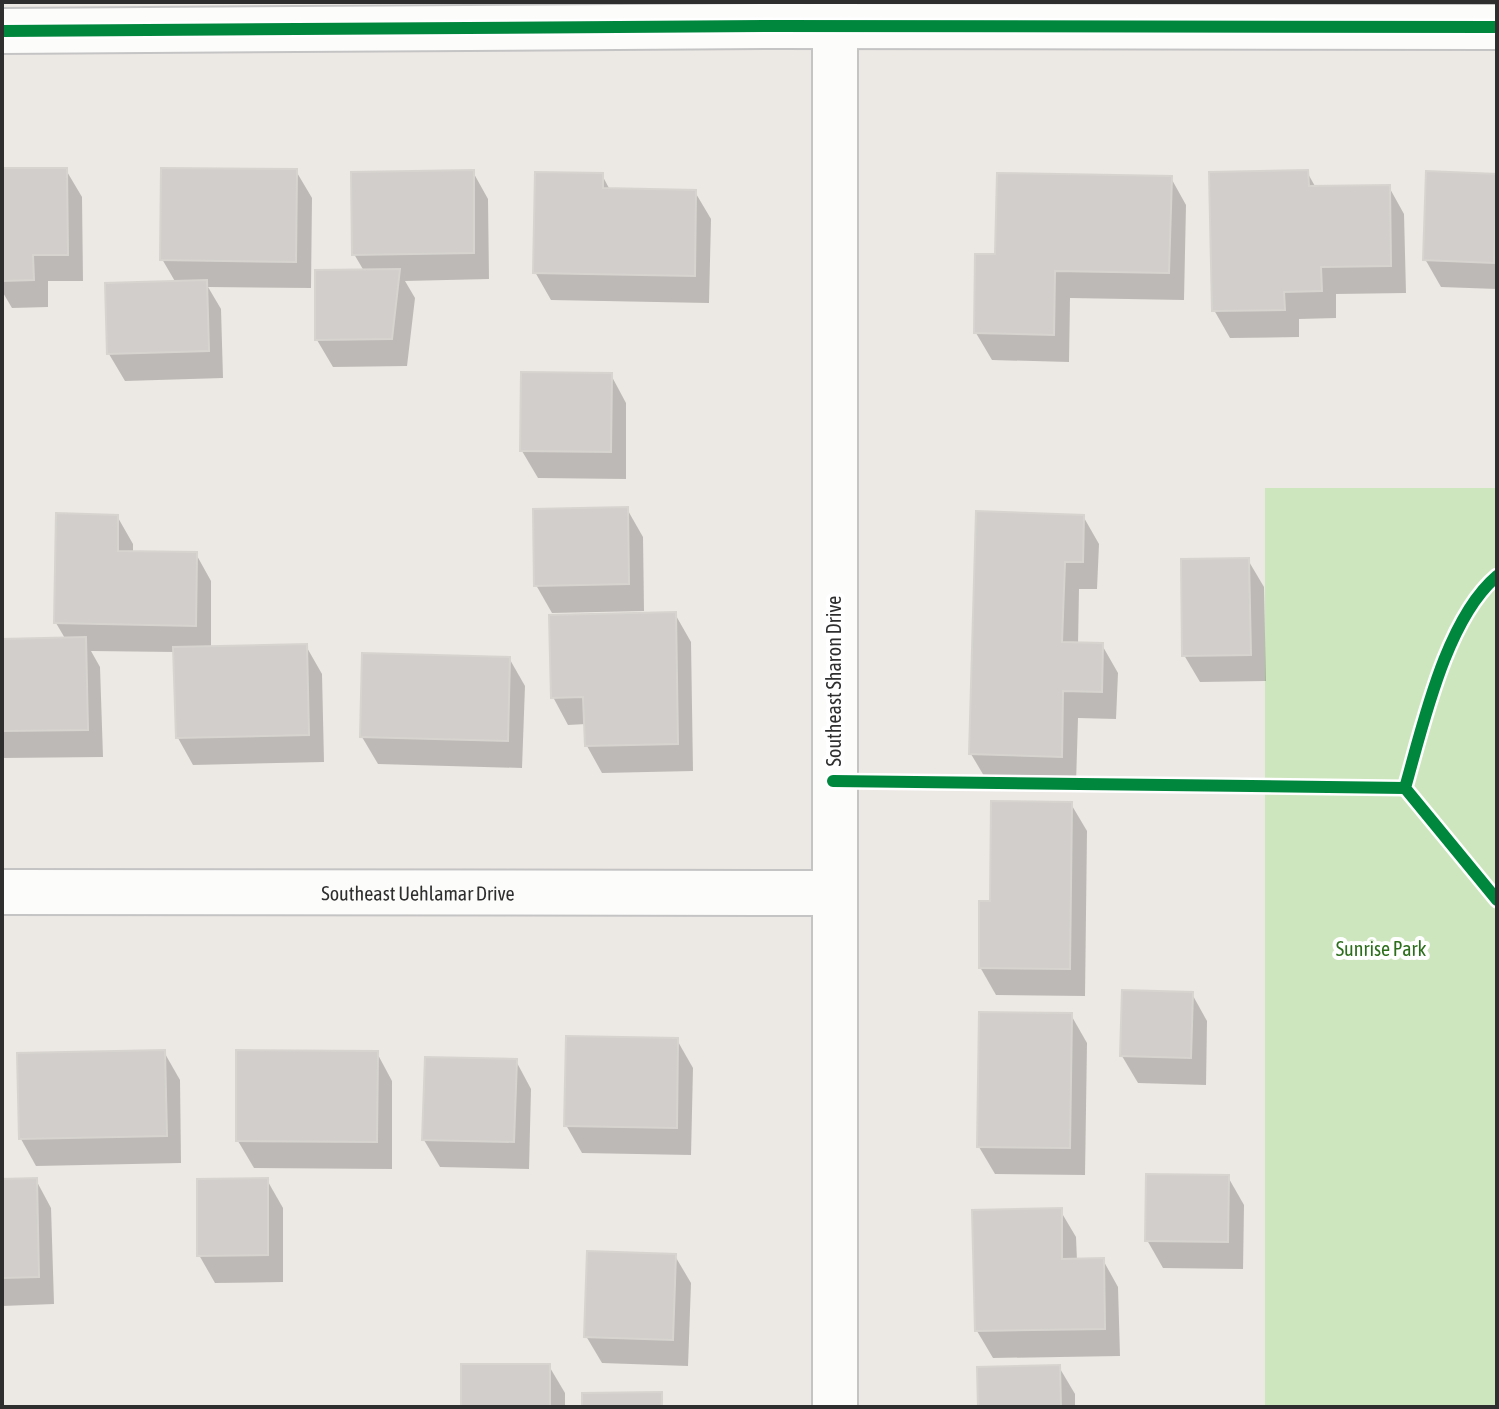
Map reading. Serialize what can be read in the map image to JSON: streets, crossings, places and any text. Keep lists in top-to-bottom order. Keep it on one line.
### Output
{"streets":{"street":["Southeast Sharon Drive","Southeast Uehlamar Drive"]},"crossings":[["Southeast Sharon Drive","Southeast Uehlamar Drive"]],"parks":["Sunrise Park"]}
